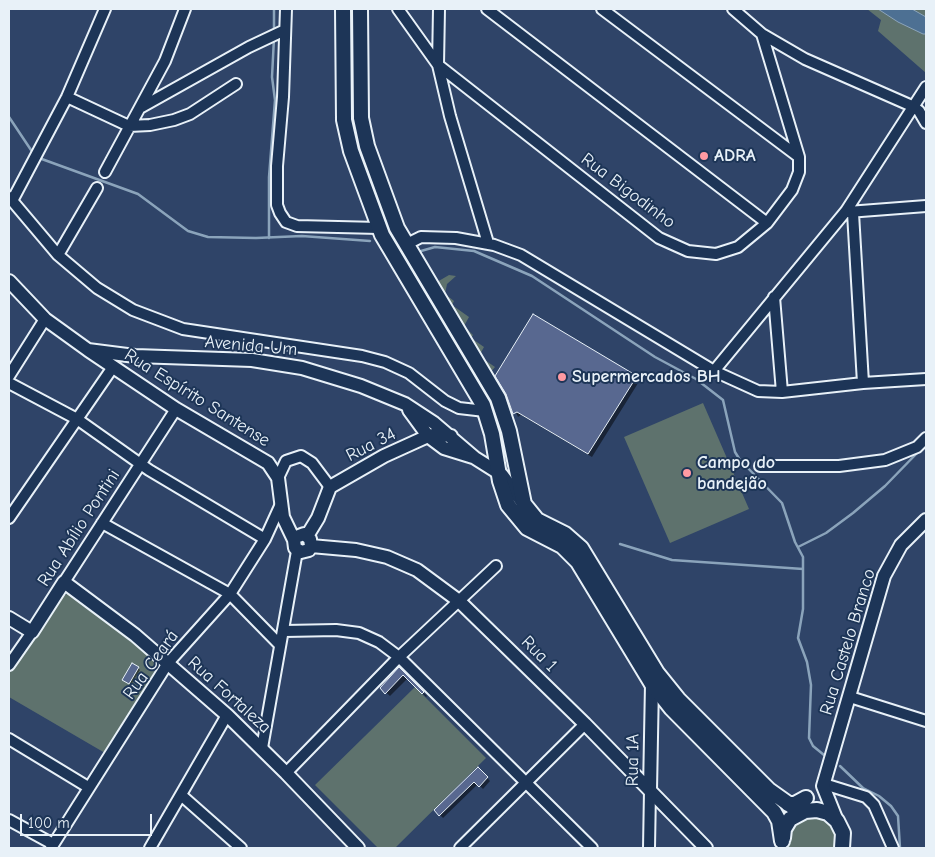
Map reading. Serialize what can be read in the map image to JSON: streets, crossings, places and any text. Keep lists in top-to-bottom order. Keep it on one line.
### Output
{"streets":{"street":["Rua Bigodinho","Avenida Um","Rua Espírito Santense","Rua 34","Rua Abílio Pontini","Rua Castelo Branco","Rua 1","Rua Ceará","Rua Fortaleza","Rua 1A"]},"crossings":[["Avenida Um","Rua Espírito Santense"],["Avenida Um","Rua 34"],["Rua Espírito Santense","Rua Abílio Pontini"],["Rua Abílio Pontini","Rua Fortaleza"],["Rua 1","Rua 1A"],["Rua Ceará","Rua Fortaleza"]],"places":["ADRA","Supermercados BH","Campo do bandejão"],"scale_bar":"100 m"}
